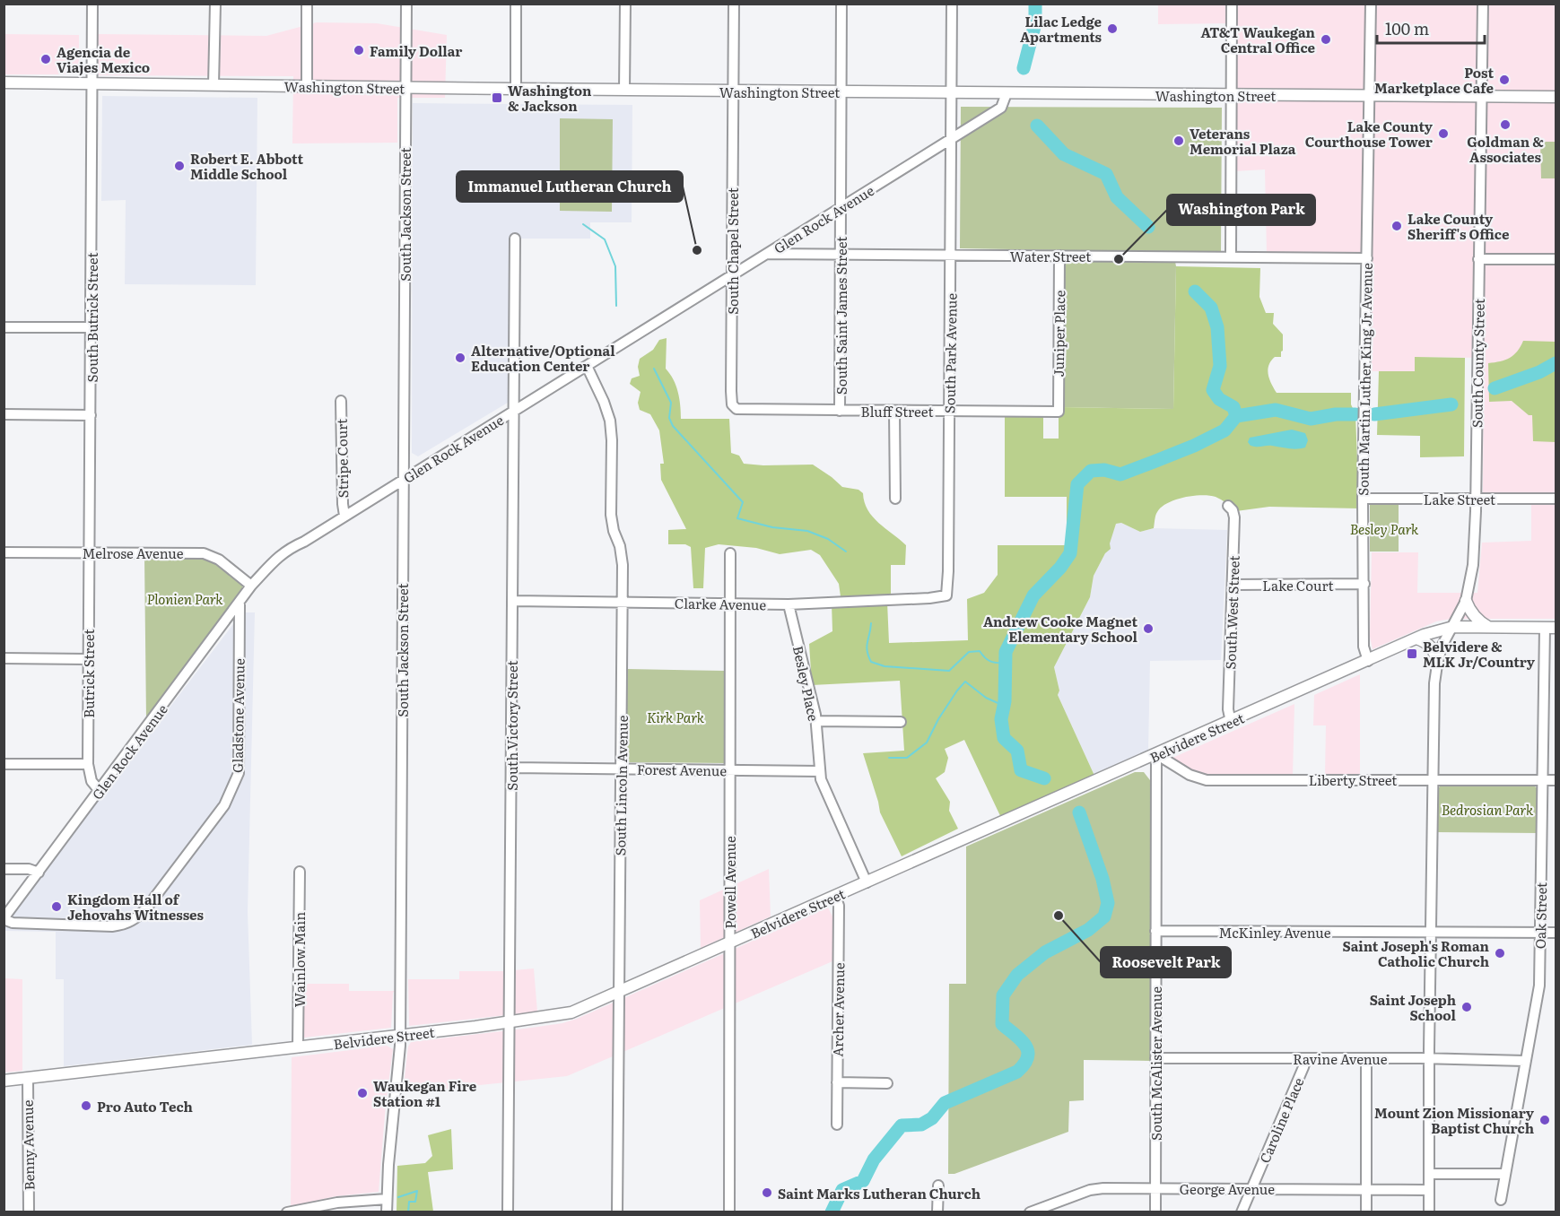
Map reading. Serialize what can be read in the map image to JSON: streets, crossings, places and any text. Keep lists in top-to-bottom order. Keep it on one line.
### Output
{"streets":{"main road":["Washington Street","Belvidere Street"],"street":["South Jackson Street","Glen Rock Avenue","South Chapel Street","Water Street","South Saint James Street","South Butrick Street","Juniper Place","South Park Avenue","South County Street","South Martin Luther King Jr Avenue","Bluff Street","Stripe Court","Lake Street","Melrose Avenue","Lake Court","Clarke Avenue","South West Street","Butrick Street","Besley Place","Gladstone Avenue","South Victory Street","Forest Avenue","Liberty Street","South Lincoln Avenue","Powell Avenue","Oak Street","McKinley Avenue","Wainlow Main","Archer Avenue","Ravine Avenue","South McAlister Avenue","Caroline Place","Benny Avenue","George Avenue"]},"crossings":[["Washington Street","South Jackson Street"],["Washington Street","Glen Rock Avenue"],["Washington Street","South Chapel Street"],["Washington Street","South Saint James Street"],["Washington Street","South Butrick Street"],["Washington Street","South Park Avenue"],["Washington Street","South County Street"],["Washington Street","South Martin Luther King Jr Avenue"],["South Jackson Street","Glen Rock Avenue"],["South Jackson Street","Belvidere Street"],["Glen Rock Avenue","South Chapel Street"],["Glen Rock Avenue","Water Street"],["Glen Rock Avenue","South Saint James Street"],["Glen Rock Avenue","South Park Avenue"],["Glen Rock Avenue","Stripe Court"],["Glen Rock Avenue","Melrose Avenue"],["Glen Rock Avenue","Butrick Street"],["Glen Rock Avenue","Gladstone Avenue"],["Glen Rock Avenue","South Victory Street"],["Glen Rock Avenue","South Lincoln Avenue"],["South Chapel Street","Bluff Street"],["Water Street","South Saint James Street"],["Water Street","Juniper Place"],["Water Street","South Park Avenue"],["Water Street","South Martin Luther King Jr Avenue"],["South Saint James Street","Bluff Street"],["South Butrick Street","Melrose Avenue"],["South Butrick Street","Butrick Street"],["Juniper Place","Bluff Street"],["South Park Avenue","Bluff Street"],["South Park Avenue","Clarke Avenue"],["South County Street","Lake Street"],["South County Street","Belvidere Street"],["South County Street","Liberty Street"],["South County Street","McKinley Avenue"],["South County Street","Ravine Avenue"],["South County Street","George Avenue"],["South Martin Luther King Jr Avenue","Lake Street"],["South Martin Luther King Jr Avenue","Lake Court"],["South Martin Luther King Jr Avenue","Belvidere Street"],["Melrose Avenue","Butrick Street"],["Lake Court","South West Street"],["Clarke Avenue","Besley Place"],["Clarke Avenue","South Victory Street"],["Clarke Avenue","South Lincoln Avenue"],["Clarke Avenue","Powell Avenue"],["South West Street","Belvidere Street"],["Besley Place","Belvidere Street"],["Besley Place","Forest Avenue"],["South Victory Street","Belvidere Street"],["South Victory Street","Forest Avenue"],["Belvidere Street","Liberty Street"],["Belvidere Street","South Lincoln Avenue"],["Belvidere Street","Powell Avenue"],["Belvidere Street","Oak Street"],["Belvidere Street","Wainlow Main"],["Belvidere Street","Archer Avenue"],["Belvidere Street","South McAlister Avenue"],["Belvidere Street","Benny Avenue"],["Forest Avenue","South Lincoln Avenue"],["Forest Avenue","Powell Avenue"],["Liberty Street","Oak Street"],["Liberty Street","South McAlister Avenue"],["Oak Street","McKinley Avenue"],["Oak Street","Ravine Avenue"],["McKinley Avenue","South McAlister Avenue"],["Ravine Avenue","South McAlister Avenue"],["Ravine Avenue","Caroline Place"],["South McAlister Avenue","George Avenue"],["Caroline Place","George Avenue"]],"parks":["Besley Park","Plonien Park","Kirk Park","Bedrosian Park"],"places":{"other":["Lilac Ledge Apartments","AT&T Waukegan Central Office","Family Dollar","Agencia de Viajes Mexico","Post Marketplace Cafe","Goldman & Associates","Lake County Courthouse Tower","Veterans Memorial Plaza","Robert E. Abbott Middle School","Lake County Sheriff's Office","Immanuel Lutheran Church","Washington Park","Alternative/Optional Education Center","Andrew Cooke Magnet Elementary School","Kingdom Hall of Jehovahs Witnesses","Roosevelt Park","Saint Joseph's Roman Catholic Church","Saint Joseph School","Waukegan Fire Station #1","Pro Auto Tech","Mount Zion Missionary Baptist Church","Saint Marks Lutheran Church"],"transit":["Washington & Jackson","Belvidere & MLK Jr/Country"]},"scale_bar":"100 m"}
